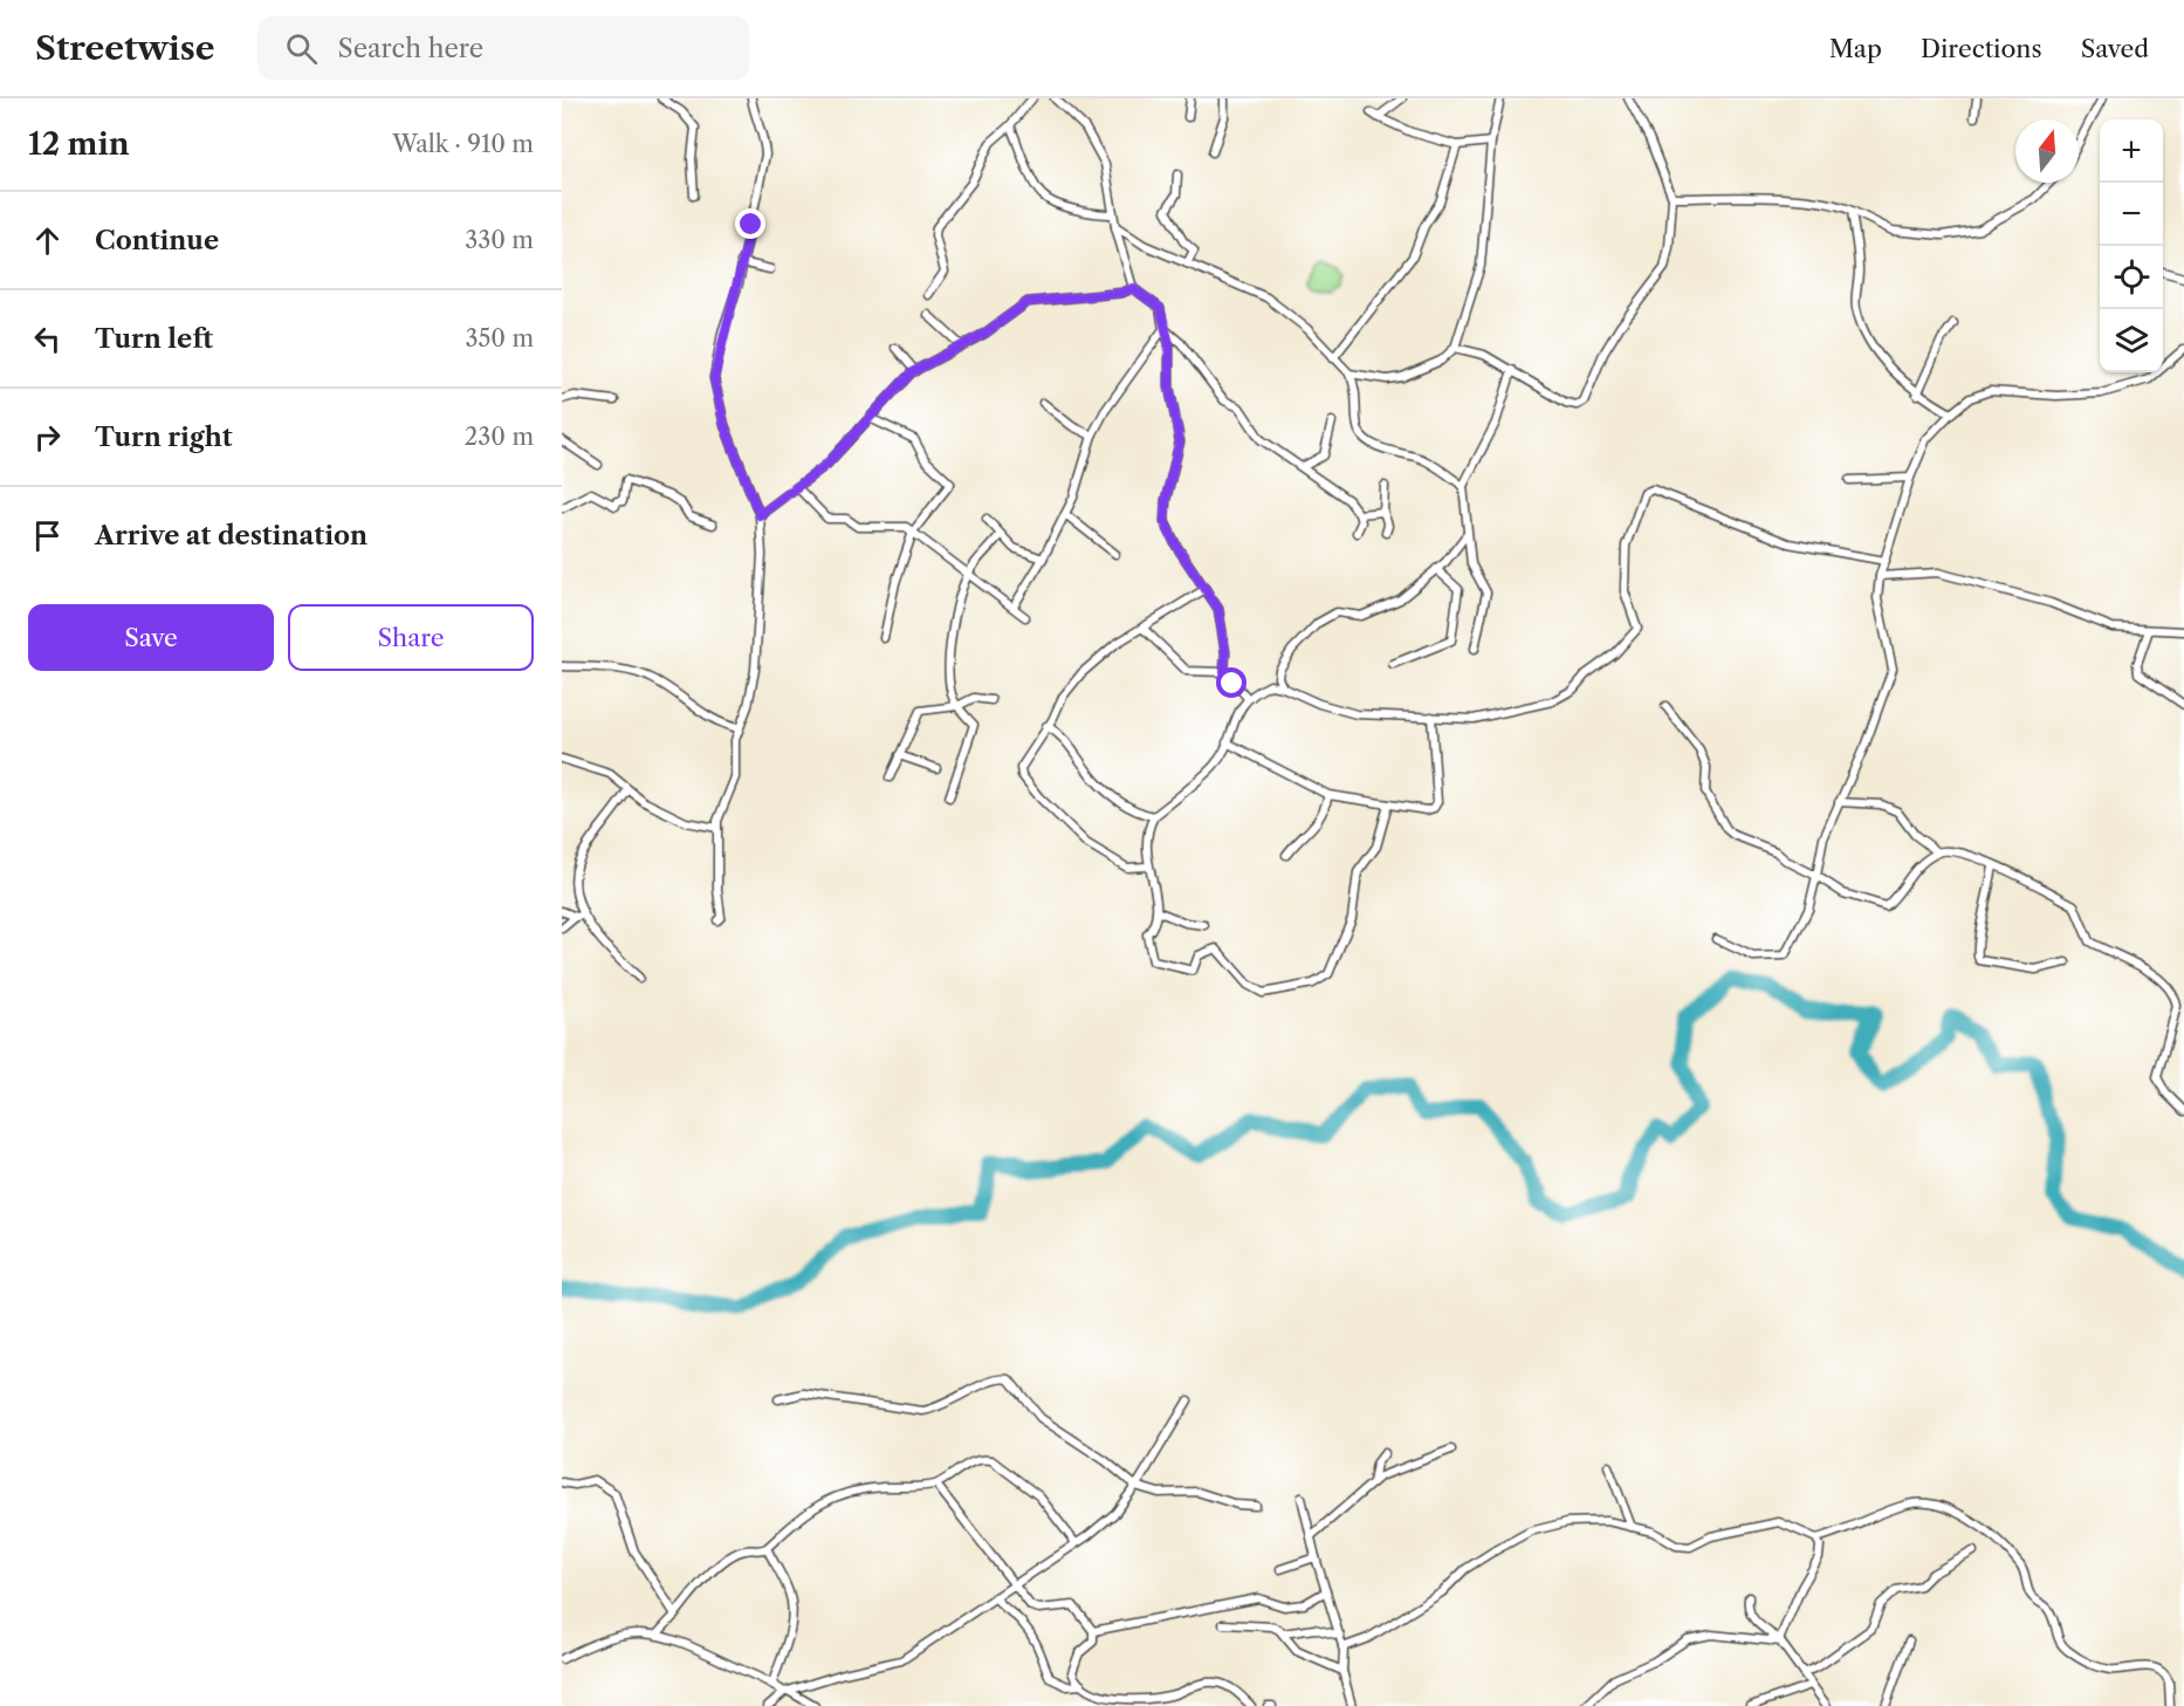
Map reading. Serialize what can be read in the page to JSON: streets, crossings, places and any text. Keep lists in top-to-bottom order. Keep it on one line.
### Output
{"north":"top","page":{"header":"Streetwise","search":"Search here","nav":["Map","Directions","Saved"],"heading":["12 min","Walk · 910 m"],"map_buttons":["+","−"],"list":[["Continue","330 m"],["Turn left","350 m"],["Turn right","230 m"],"Arrive at destination"],"buttons":["Save","Share"]}}
